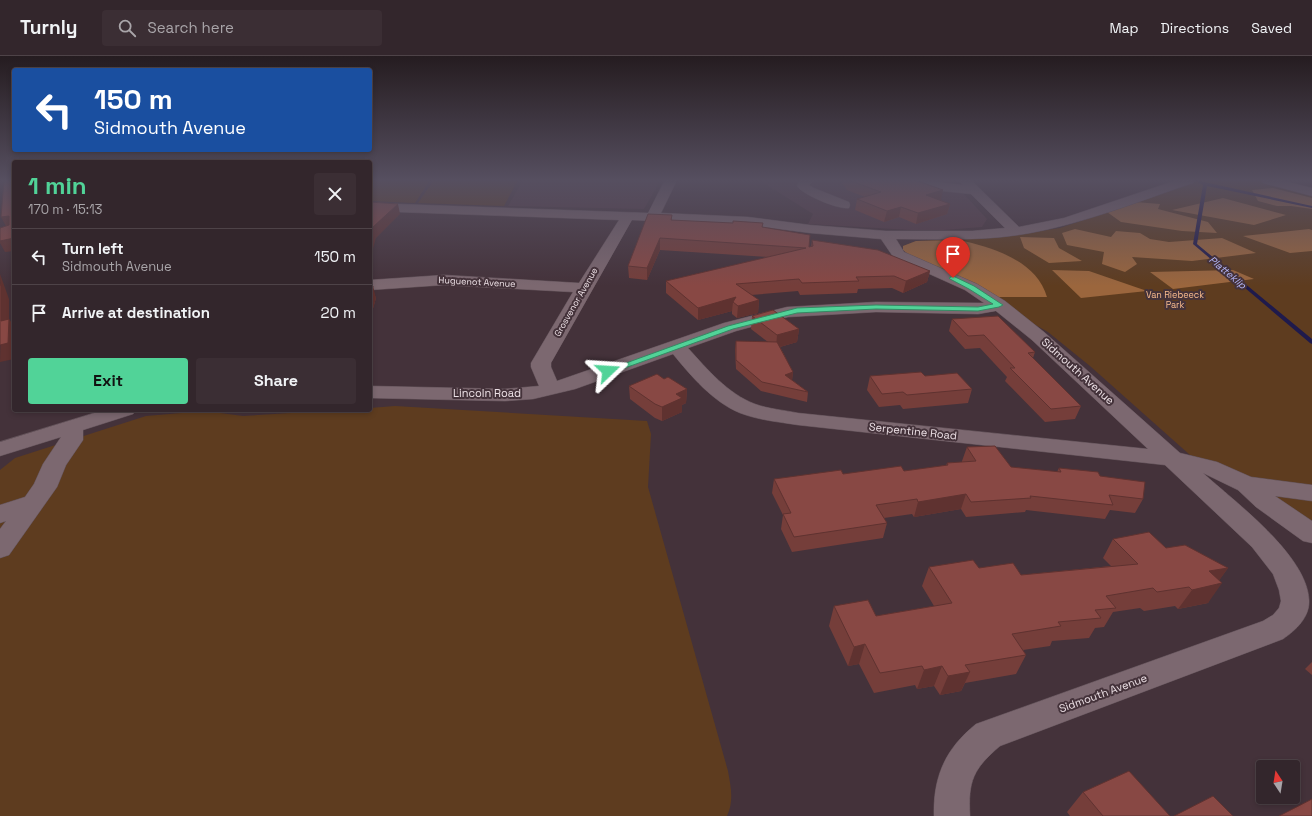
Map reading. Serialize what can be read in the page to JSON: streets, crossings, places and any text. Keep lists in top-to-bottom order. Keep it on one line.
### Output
{"streets":{"street":["Huguenot Avenue","Grosvenor Avenue","Sidmouth Avenue","Lincoln Road","Serpentine Road"]},"crossings":[["Huguenot Avenue","Grosvenor Avenue"],["Grosvenor Avenue","Lincoln Road"],["Sidmouth Avenue","Lincoln Road"],["Sidmouth Avenue","Serpentine Road"],["Lincoln Road","Serpentine Road"]],"water":["Platteklip"],"parks":["Van Riebeeck Park"],"north":"top","page":{"header":"Turnly","search":"Search here","nav":["Map","Directions","Saved"],"turn":["150 m","Sidmouth Avenue"],"heading":["1 min","170 m · 15:13"],"list":[{"name":"Turn left","note":"Sidmouth Avenue","value":"150 m"},{"name":"Arrive at destination","value":"20 m"}],"buttons":["Exit","Share"]}}
